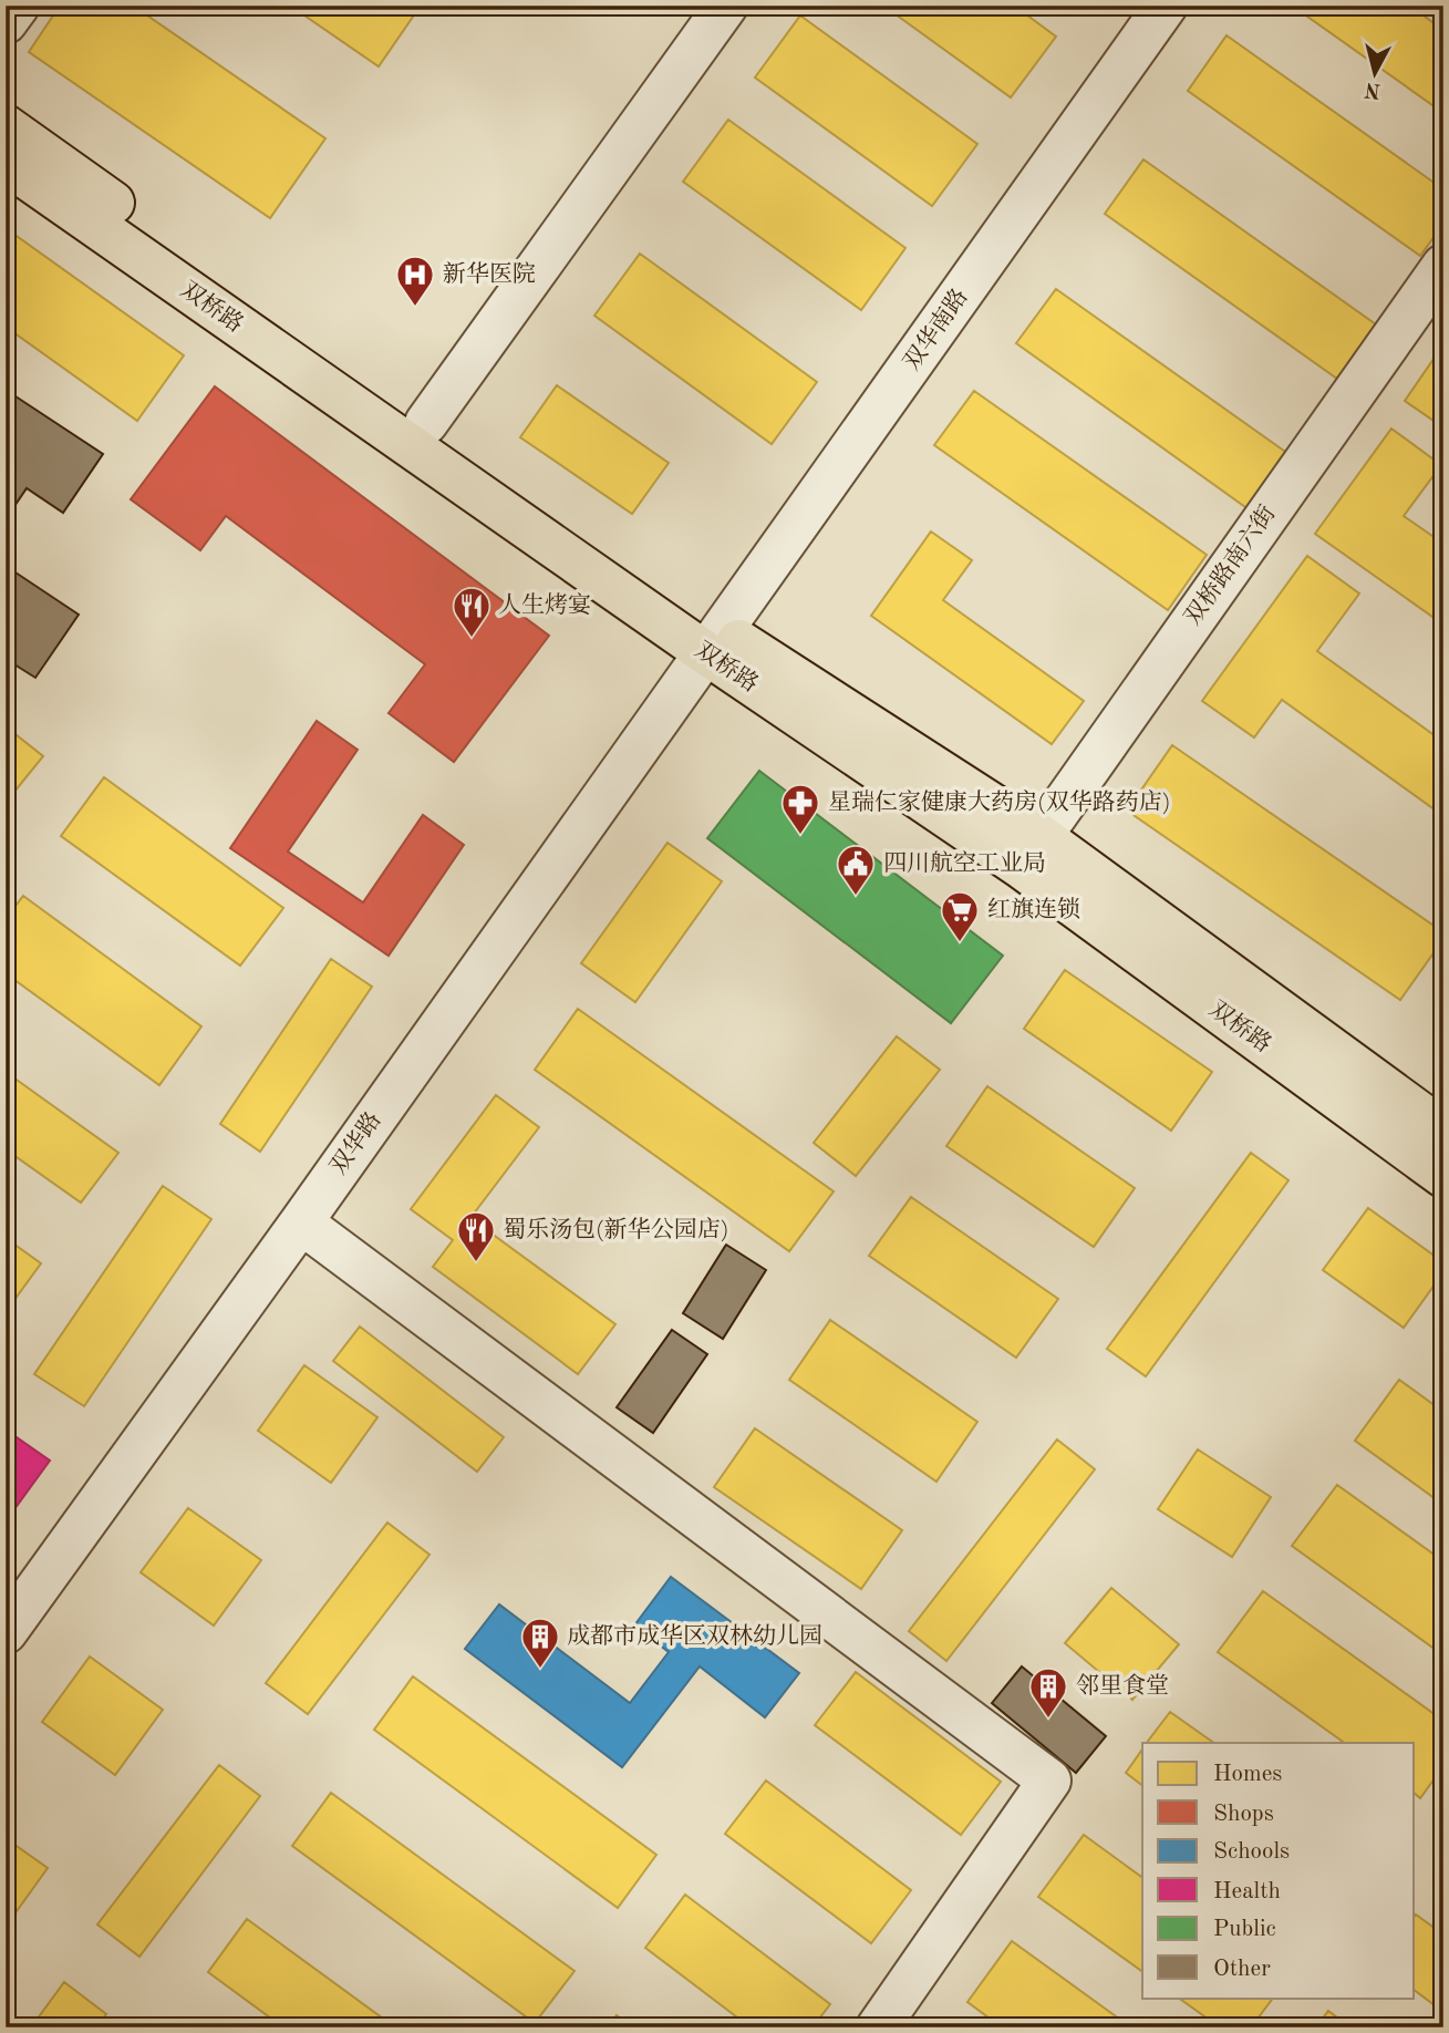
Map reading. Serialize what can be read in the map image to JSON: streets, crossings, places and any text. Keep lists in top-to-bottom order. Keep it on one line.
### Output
{"streets":{"main road":["双桥路"],"street":["双华南路","双桥路南六街","双华路"]},"crossings":[["双桥路","双华南路"],["双桥路","双桥路南六街"],["双桥路","双华路"],["双华南路","双华路"]],"places":{"hospital":["新华医院"],"restaurant":["人生烤宴","蜀乐汤包(新华公园店)"],"pharmacy":["星瑞仁家健康大药房(双华路药店)"],"public building":["四川航空工业局"],"supermarket":["红旗连锁"],"building":["成都市成华区双林幼儿园","邻里食堂"]},"legend":["Homes","Shops","Schools","Health","Public","Other"],"north":"bottom"}
